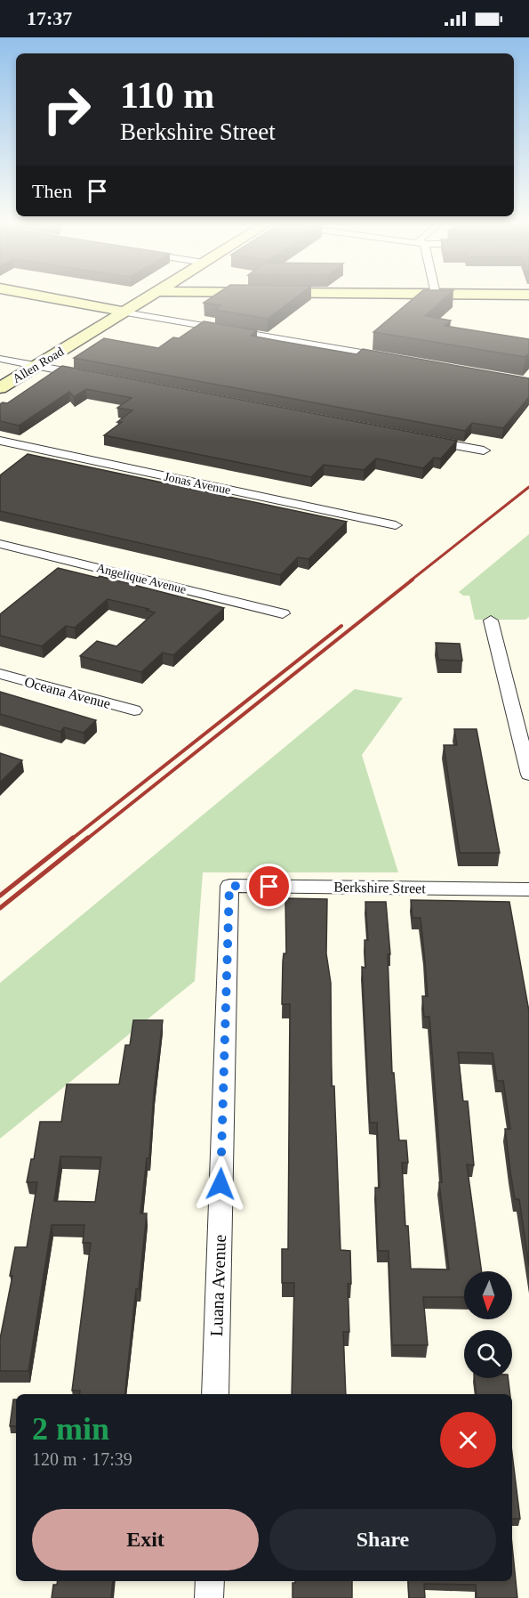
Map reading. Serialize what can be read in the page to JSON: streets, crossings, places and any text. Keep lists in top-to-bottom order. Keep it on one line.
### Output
{"streets":{"main road":["Allen Road"],"street":["Jonas Avenue","Angelique Avenue","Oceana Avenue","Berkshire Street","Luana Avenue"]},"crossings":[["Berkshire Street","Luana Avenue"]],"north":"bottom","page":{"status":"17:37","turn":["110 m","Berkshire Street"],"then":"Then","heading":["2 min","120 m · 17:39"],"buttons":["Exit","Share"]}}
